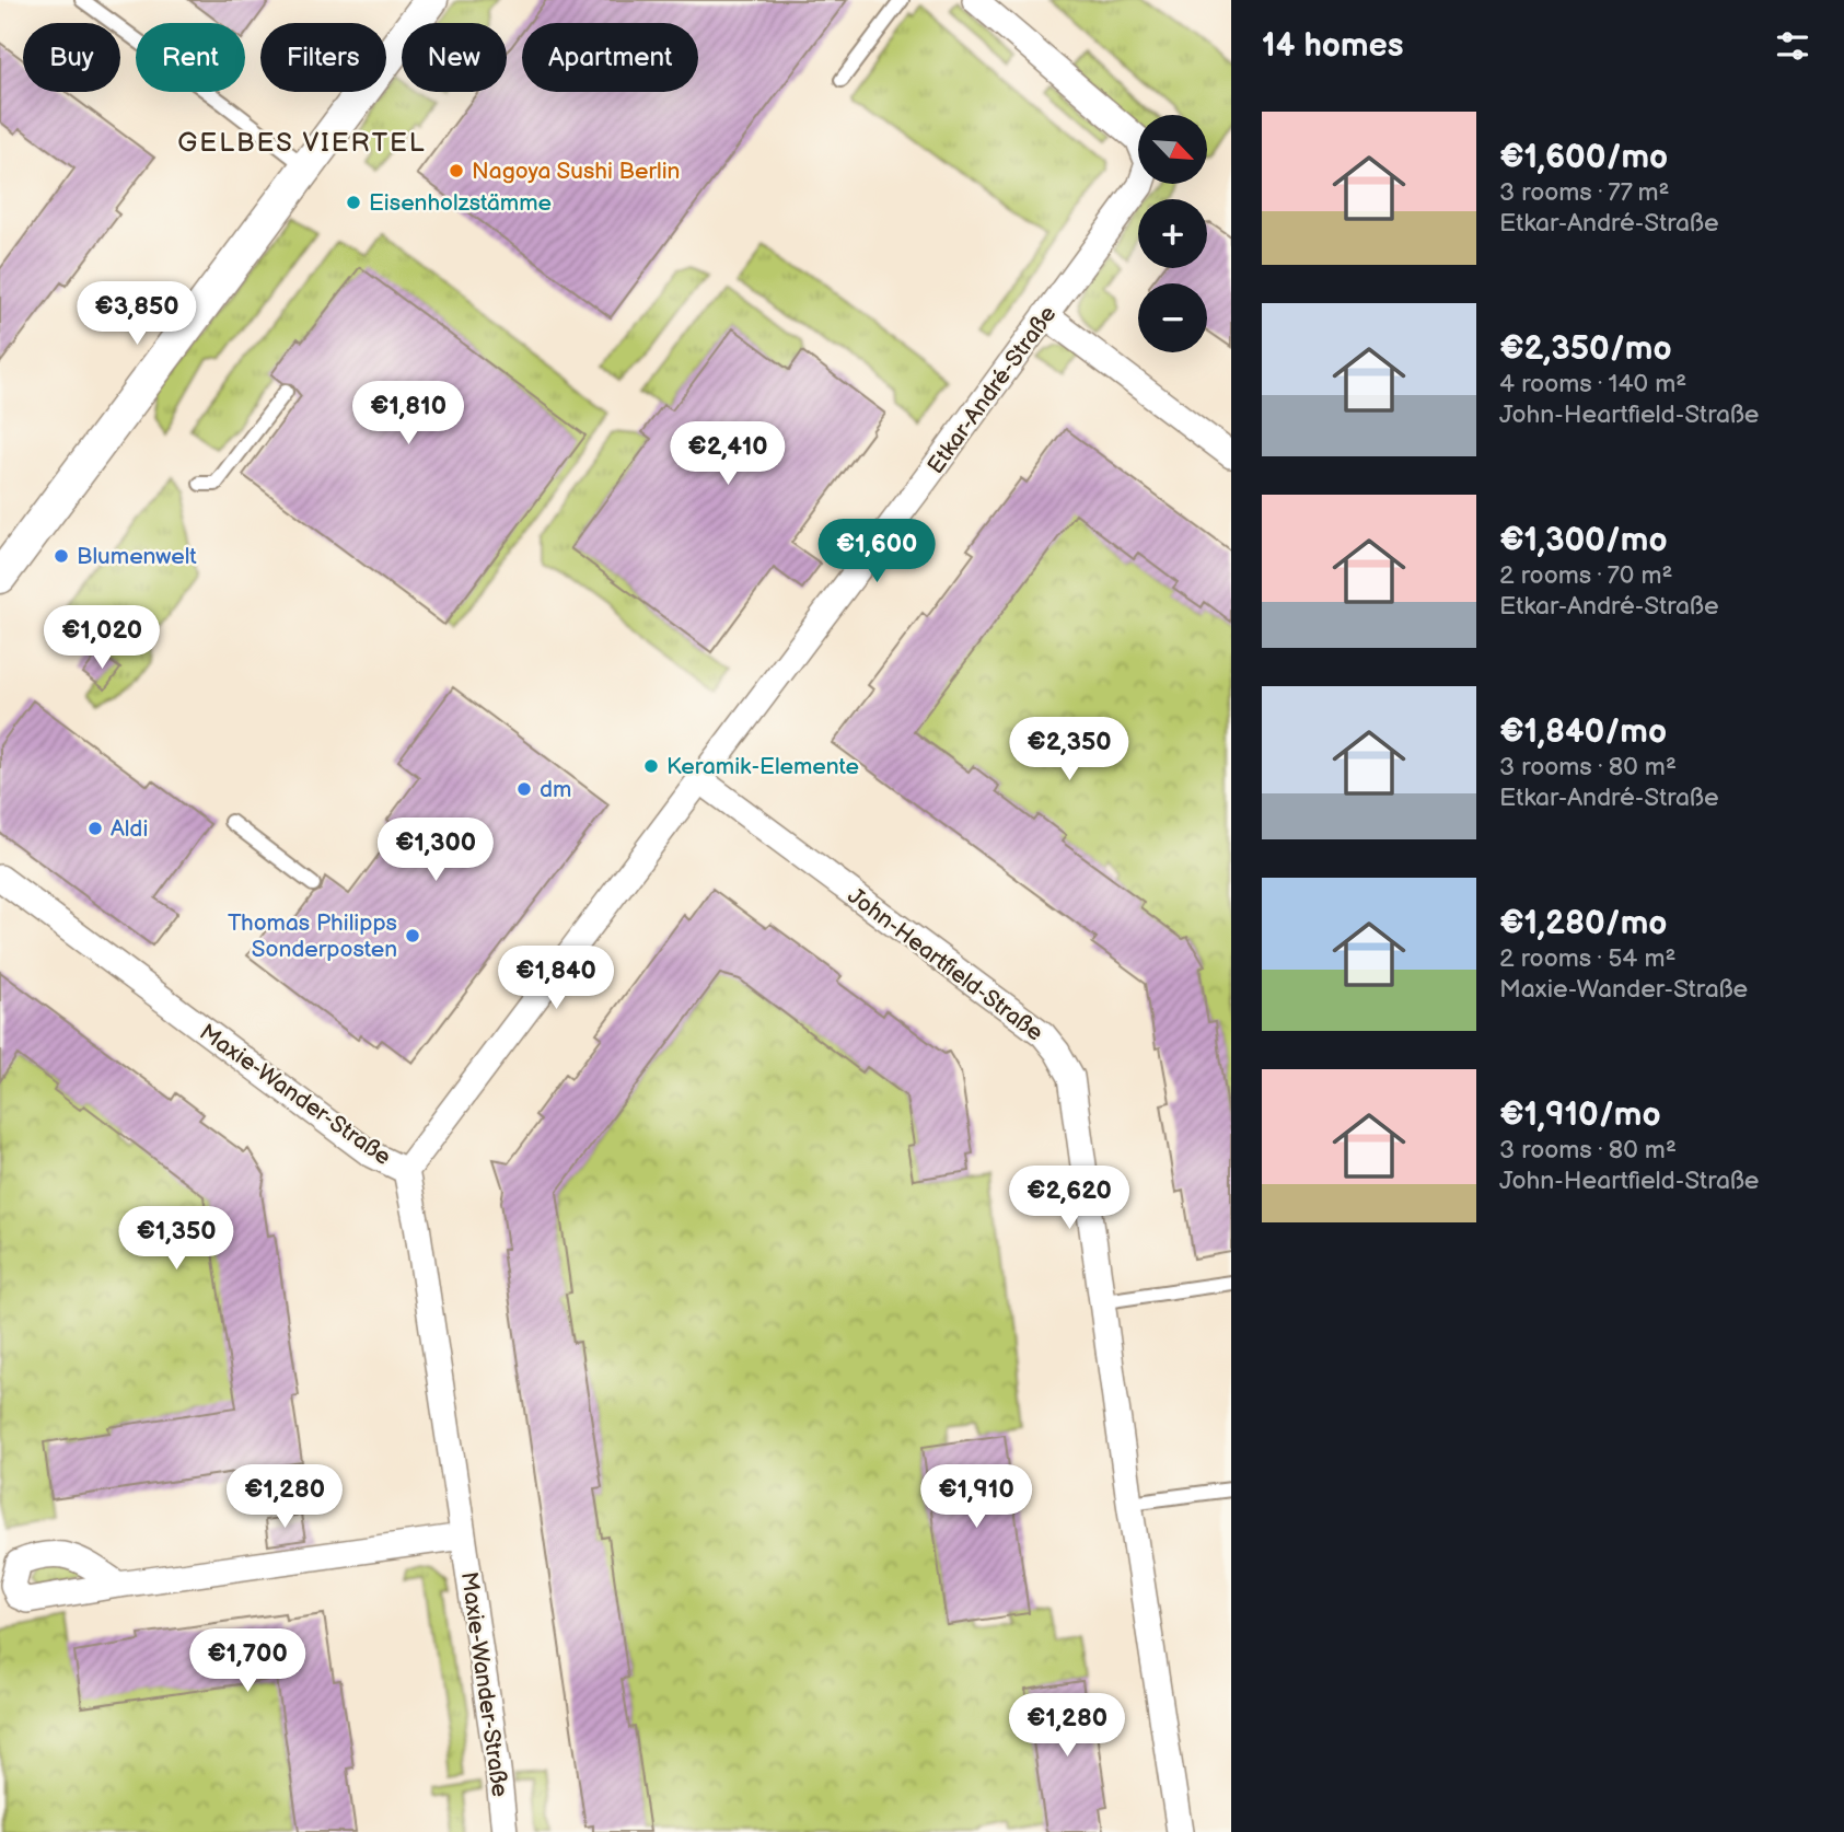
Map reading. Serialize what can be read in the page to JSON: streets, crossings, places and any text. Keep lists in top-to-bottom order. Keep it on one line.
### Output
{"streets":{"street":["Etkar-André-Straße","John-Heartfield-Straße","Maxie-Wander-Straße"]},"crossings":[["Etkar-André-Straße","John-Heartfield-Straße"],["Etkar-André-Straße","Maxie-Wander-Straße"]],"districts":["GELBES VIERTEL"],"places":["Nagoya Sushi Berlin","Eisenholzstämme","Blumenwelt","Keramik-Elemente","dm","Aldi","Thomas Philipps Sonderposten"],"north":"bottom right","page":{"heading":"14 homes","chip":["Buy","Rent","Filters","New","Apartment"],"list":[{"name":"€1,600/mo","note":"3 rooms · 77 m² · Etkar-André-Straße"},{"name":"€2,350/mo","note":"4 rooms · 140 m² · John-Heartfield-Straße"},{"name":"€1,300/mo","note":"2 rooms · 70 m² · Etkar-André-Straße"},{"name":"€1,840/mo","note":"3 rooms · 80 m² · Etkar-André-Straße"},{"name":"€1,280/mo","note":"2 rooms · 54 m² · Maxie-Wander-Straße"},{"name":"€1,910/mo","note":"3 rooms · 80 m² · John-Heartfield-Straße"}],"map_buttons":["+","−"],"price":["€3,850","€1,810","€2,410","€1,600","€1,020","€2,350","€1,300","€1,840","€2,620","€1,350","€1,280","€1,910","€1,700","€1,280"]}}
